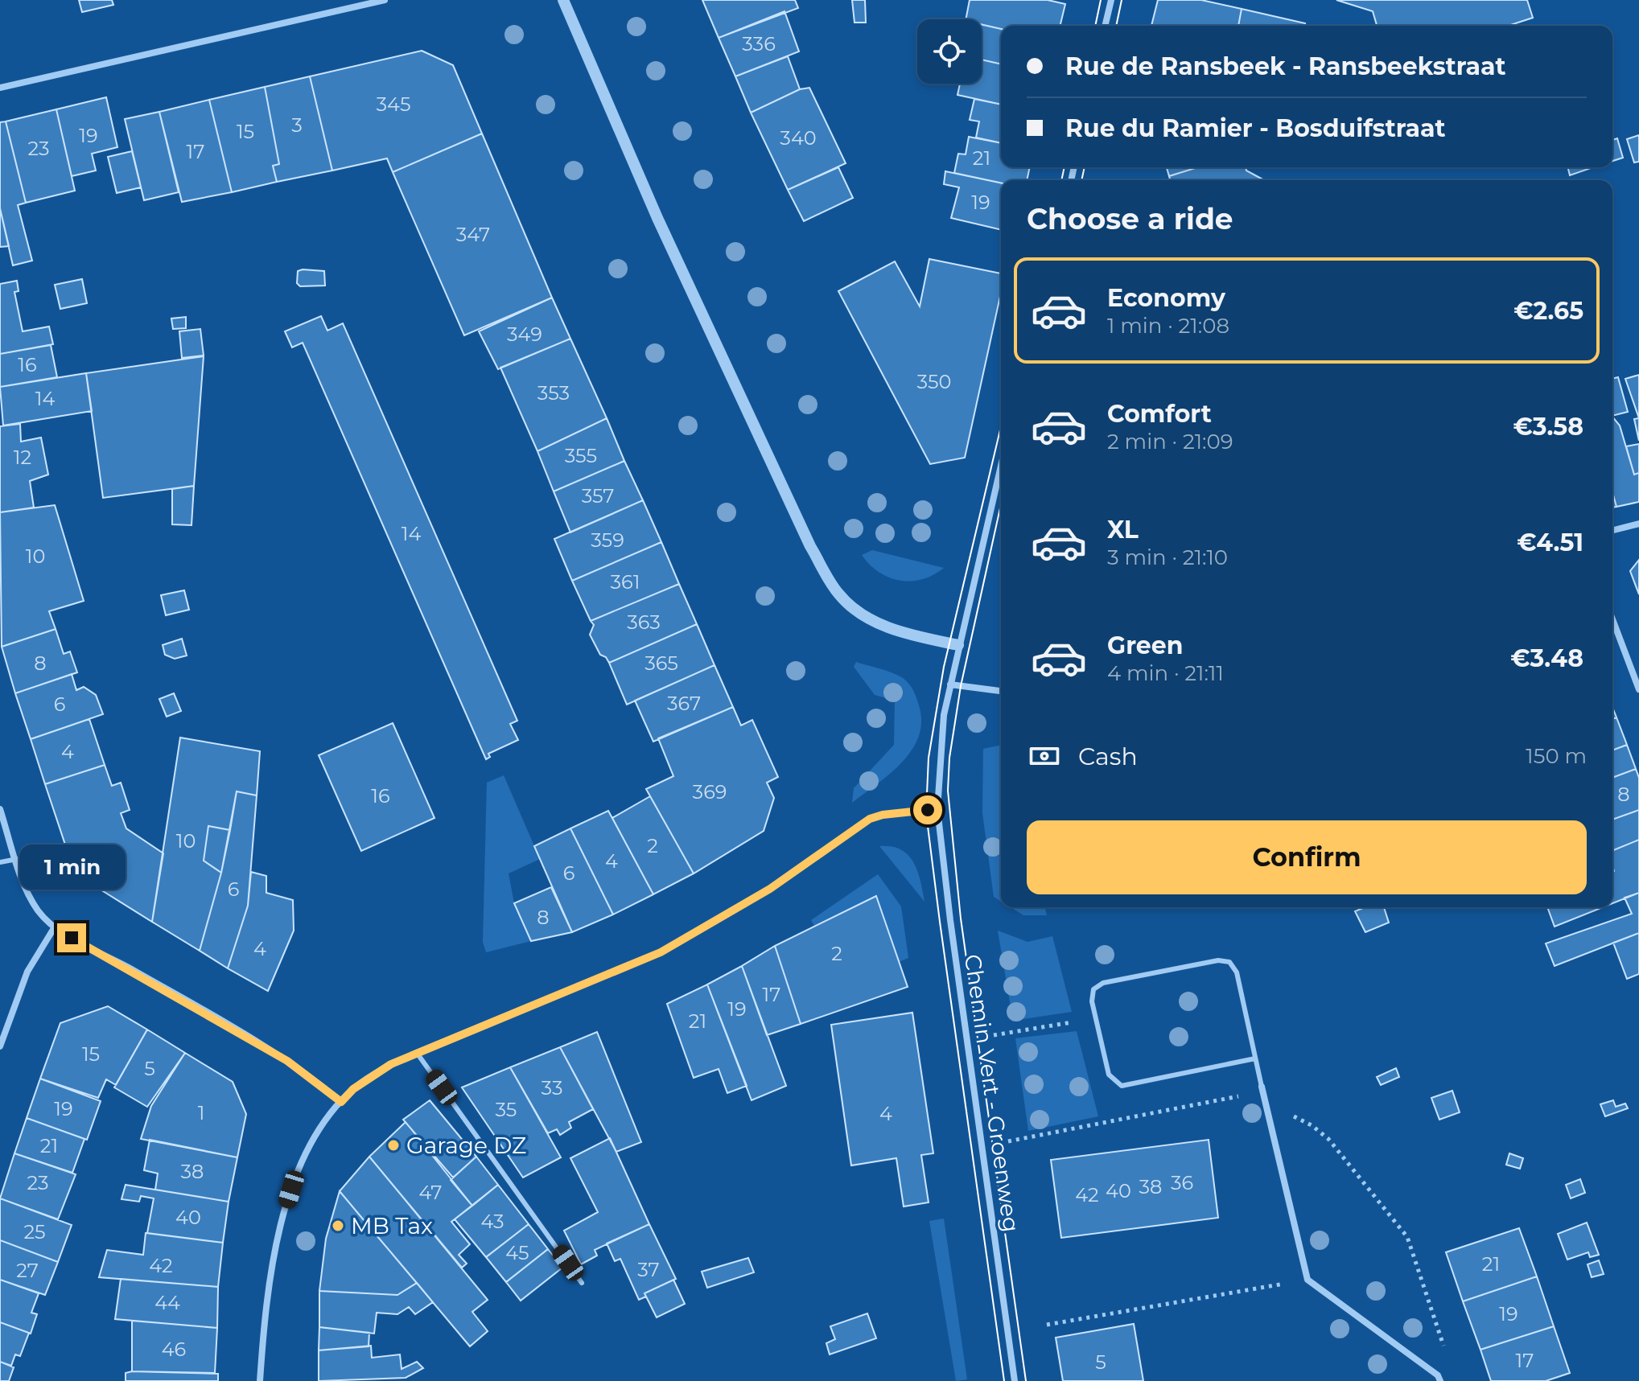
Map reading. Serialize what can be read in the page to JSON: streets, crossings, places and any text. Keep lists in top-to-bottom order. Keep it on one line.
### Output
{"streets":{"street":["Chemin Vert - Groenweg"]},"places":["Garage DZ","MB Tax"],"house_numbers":["336","345","3","15","19","340","23","17","21","19","347","349","16","350","353","14","355","12","357","14","359","10","361","363","8","365","367","6","4","369","8","16","10","2","4","6","6","8","4","2","17","19","21","15","5","33","19","35","1","4","21","38","23","36","38","40","47","42","40","43","25","45","21","42","37","27","44","19","46","17","5"],"page":{"banner":["Rue de Ransbeek - Ransbeekstraat","Rue du Ramier - Bosduifstraat"],"heading":"Choose a ride","list":[{"name":"Economy","note":"1 min · 21:08","value":"€2.65"},{"name":"Comfort","note":"2 min · 21:09","value":"€3.58"},{"name":"XL","note":"3 min · 21:10","value":"€4.51"},{"name":"Green","note":"4 min · 21:11","value":"€3.48"}],"pay":["Cash","150 m"],"buttons":"Confirm","bubble":"1 min"}}
